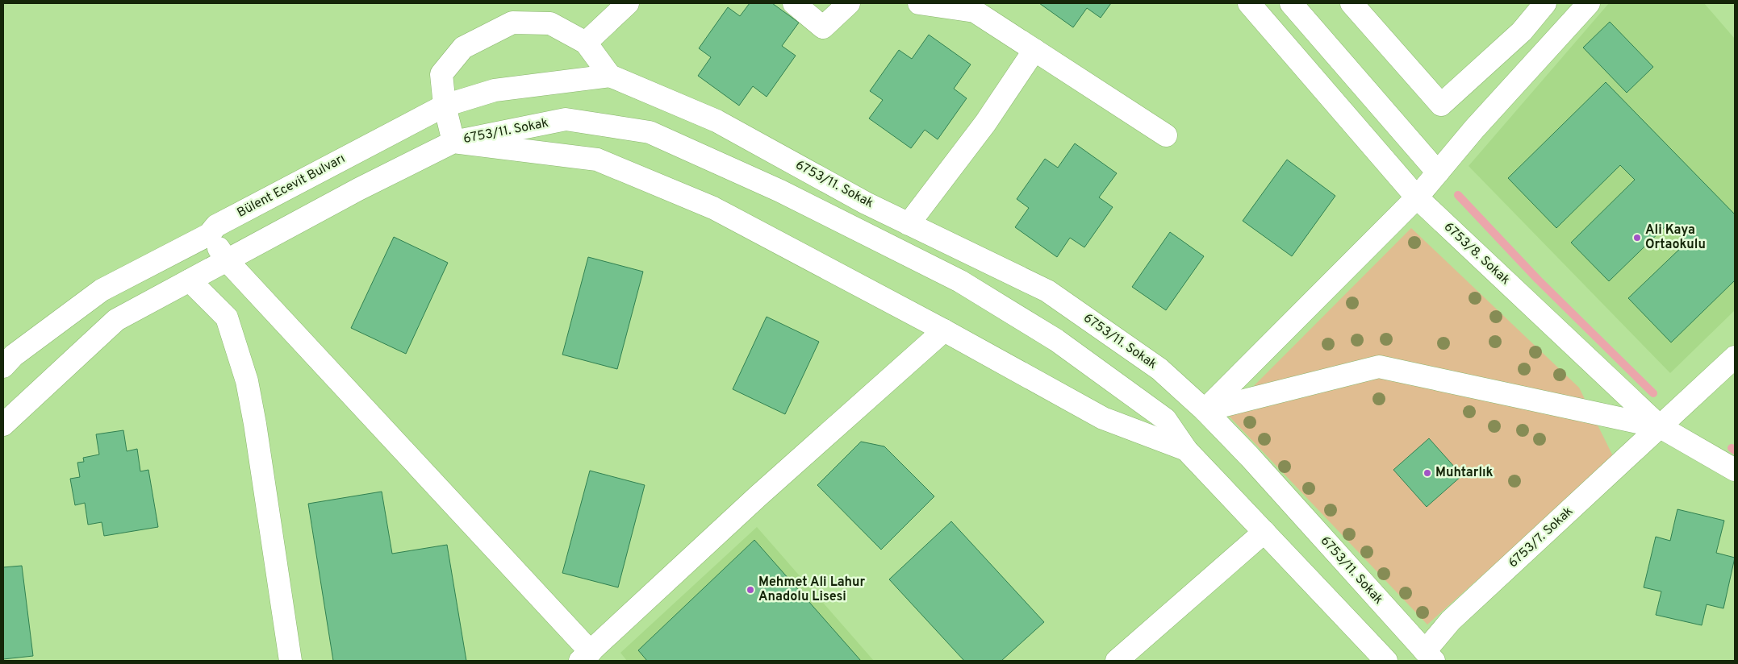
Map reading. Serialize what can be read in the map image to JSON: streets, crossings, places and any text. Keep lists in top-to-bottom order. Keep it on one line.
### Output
{"streets":{"street":["6753/11. Sokak","Bülent Ecevit Bulvarı","6753/8. Sokak","6753/7. Sokak"]},"crossings":[["6753/11. Sokak","Bülent Ecevit Bulvarı"],["6753/11. Sokak","6753/7. Sokak"],["6753/8. Sokak","6753/7. Sokak"]],"places":["Ali Kaya Ortaokulu","Muhtarlık","Mehmet Ali Lahur Anadolu Lisesi"]}
